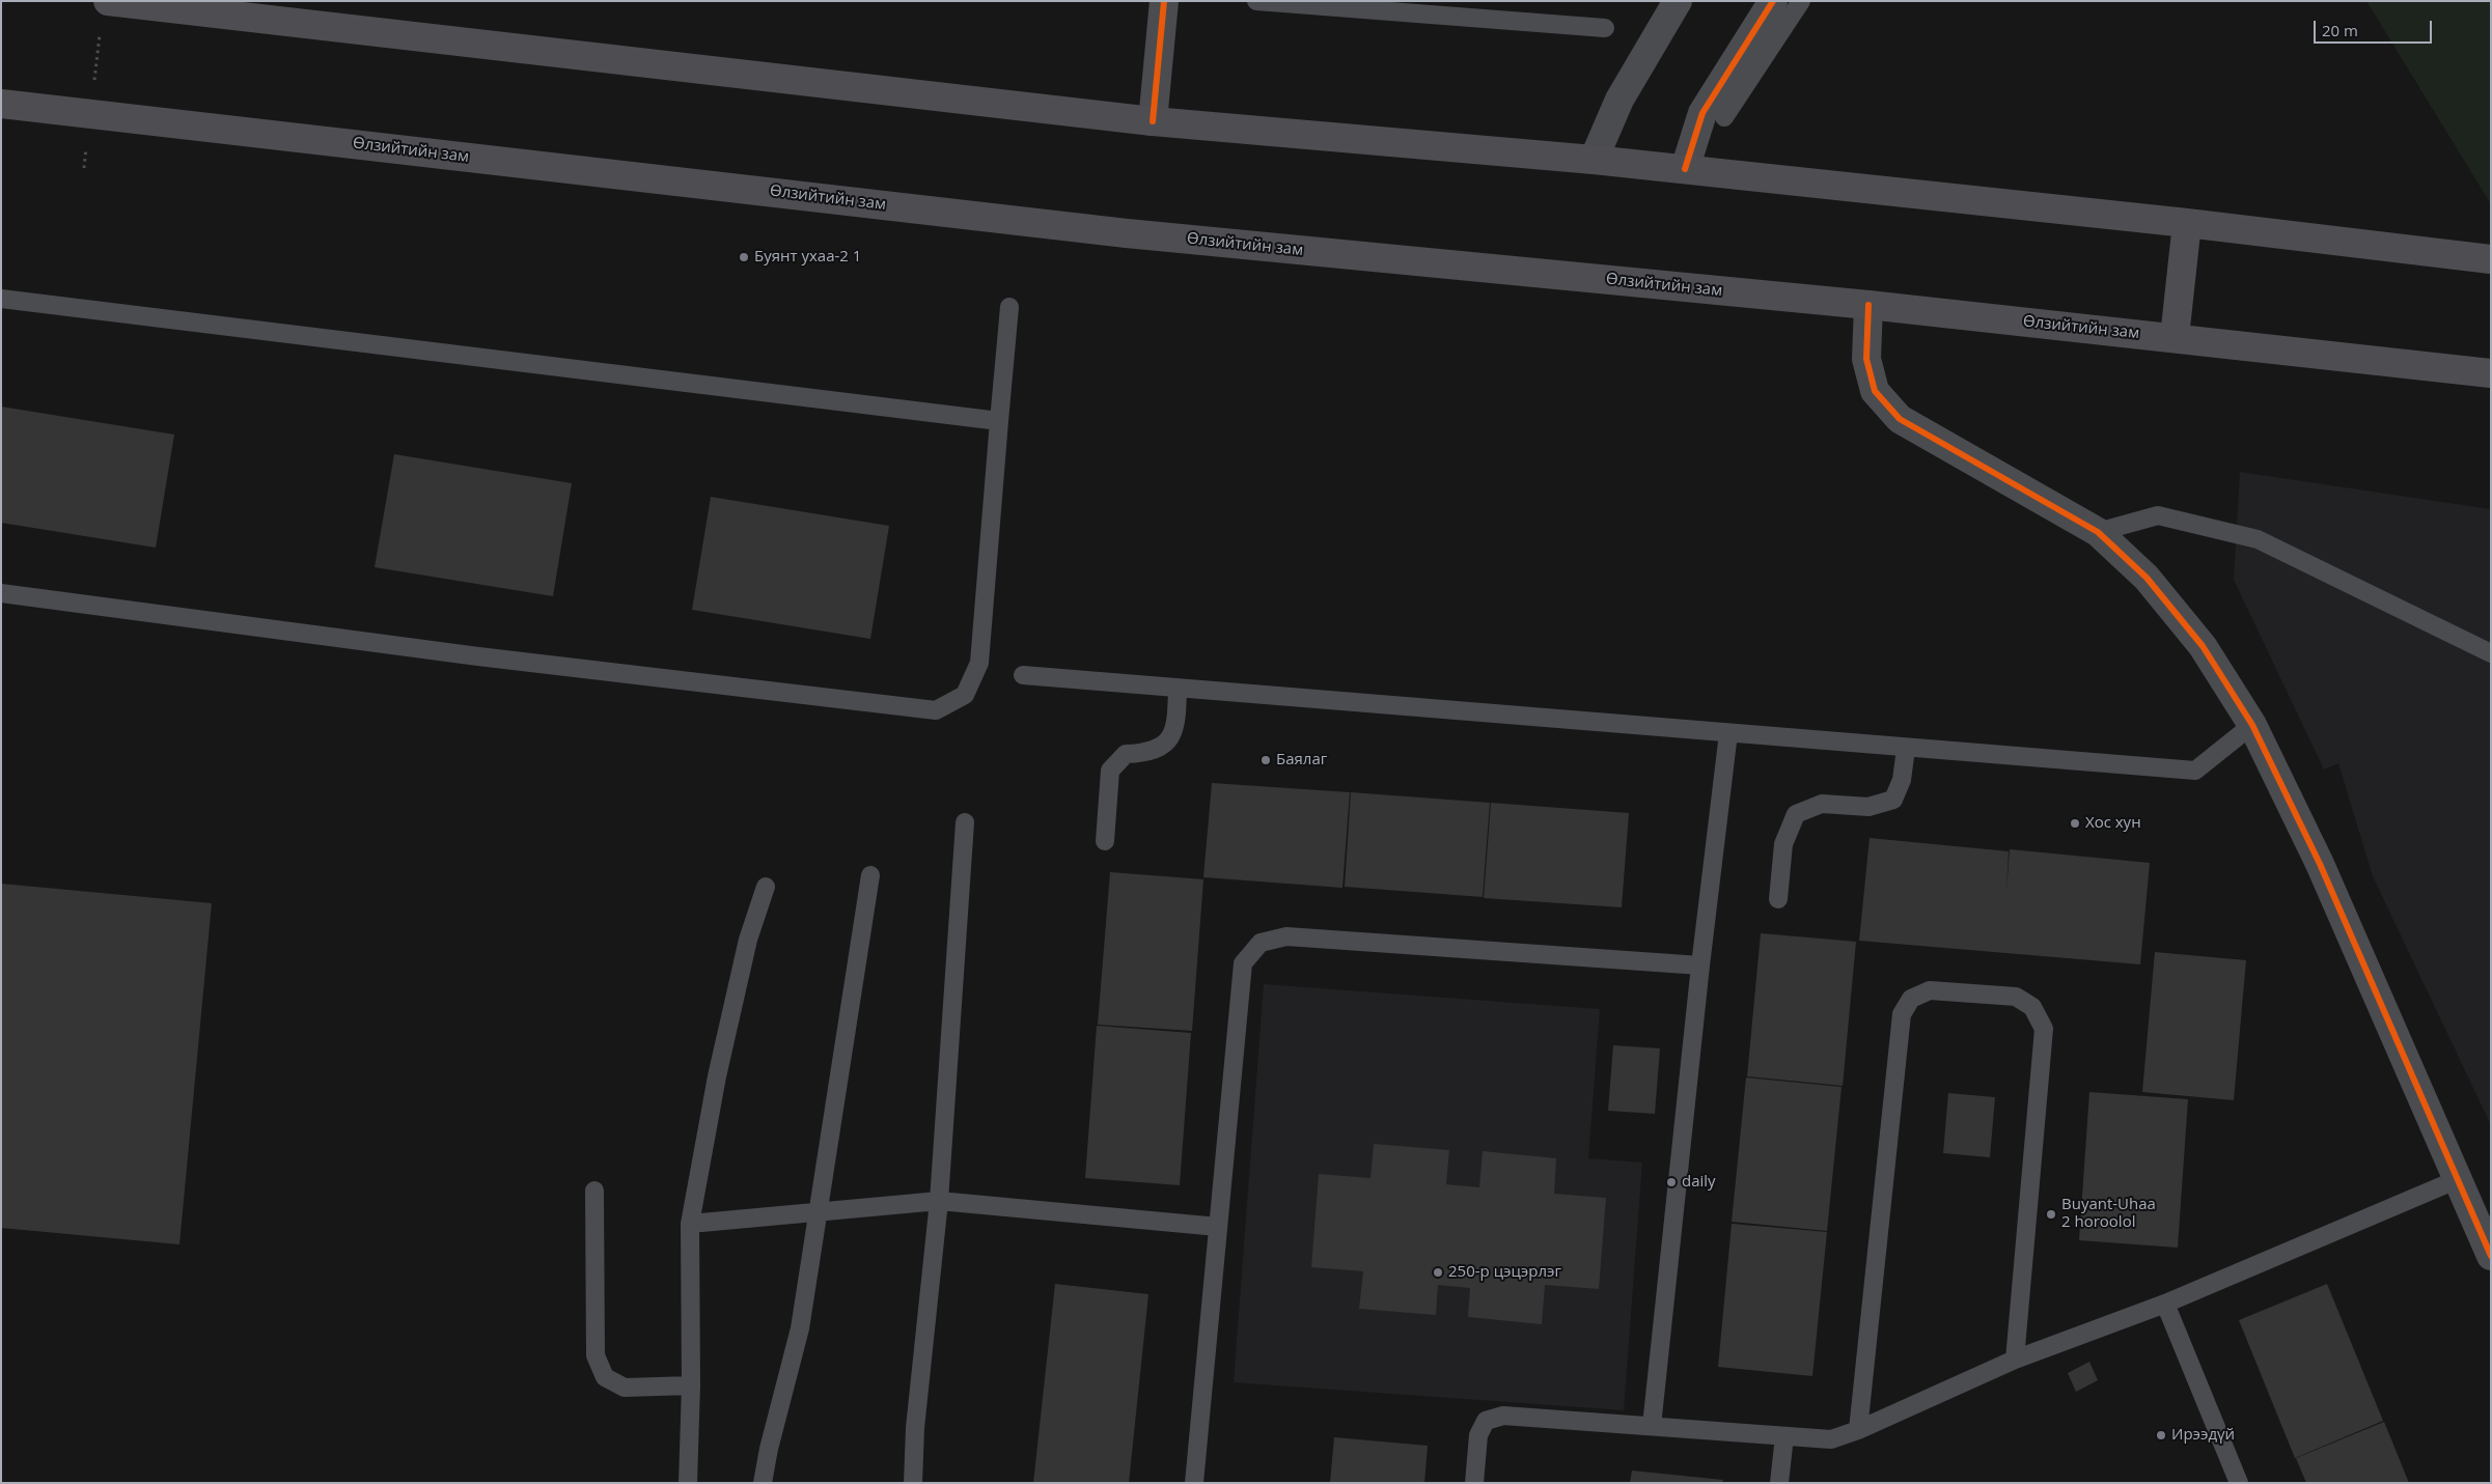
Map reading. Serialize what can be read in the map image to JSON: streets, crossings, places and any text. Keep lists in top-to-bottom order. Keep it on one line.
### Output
{"streets":{"highway":["Өлзийтийн зам"]},"places":["Буянт ухаа-2 1","Баялаг","Хос хун","daily","Buyant-Uhaa 2 horoolol","250-р цэцэрлэг","Ирээдүй"],"scale_bar":"20 m"}
